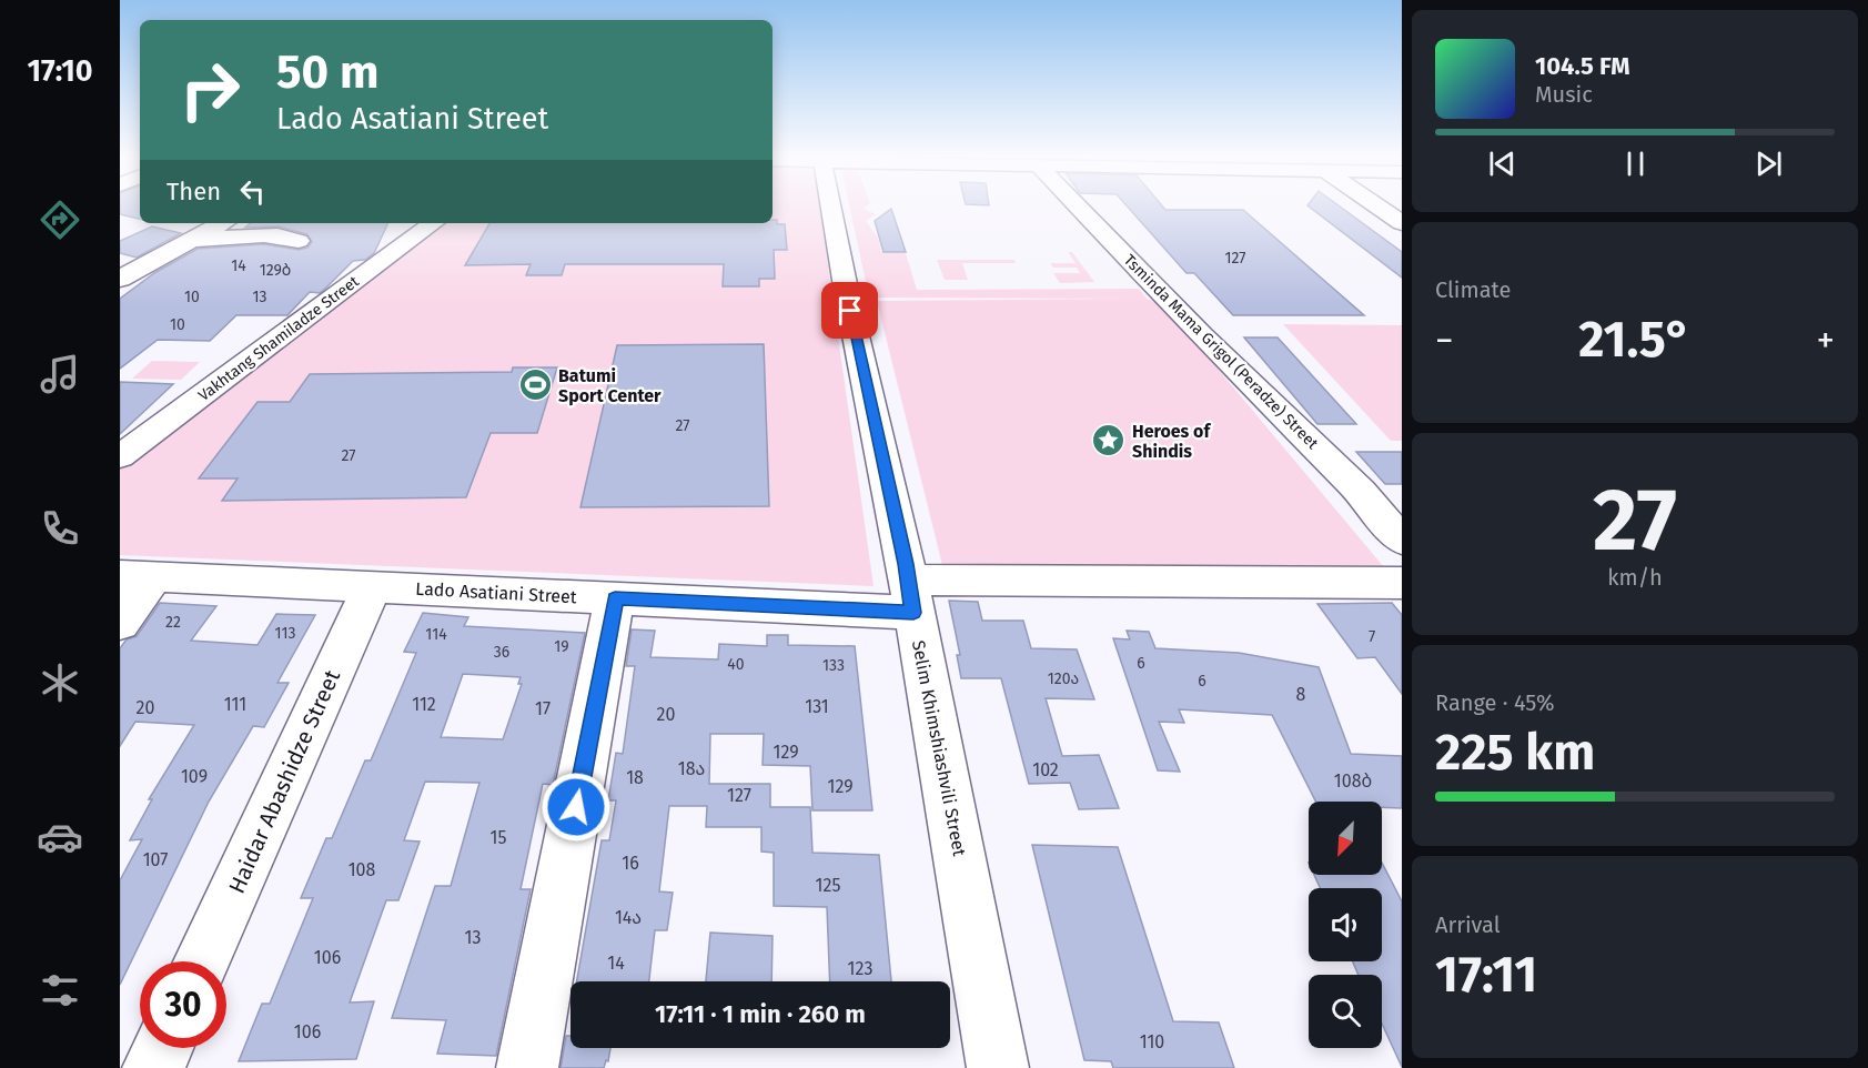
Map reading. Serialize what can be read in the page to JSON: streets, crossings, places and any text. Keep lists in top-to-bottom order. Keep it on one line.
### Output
{"streets":{"street":["Vakhtang Shamiladze Street","Tsminda Mama Grigol (Peradze) Street","Lado Asatiani Street","Selim Khimshiashvili Street","Haidar Abashidze Street"]},"crossings":[["Lado Asatiani Street","Selim Khimshiashvili Street"],["Lado Asatiani Street","Haidar Abashidze Street"]],"places":{"sports":["Batumi Sport Center"],"place":["Heroes of Shindis"]},"house_numbers":["127","14","129ბ","10","13","10","27","27","22","113","114","7","19","36","6","40","133","120ა","6","8","111","112","131","20","17","20","129","18ა","102","109","18","108ბ","129","127","15","107","16","108","125","14ა","13","106","14","123","106","110"],"north":"bottom left","page":{"tabs":"17:10","turn":["50 m","Lado Asatiani Street"],"song":["104.5 FM","Music"],"then":"Then","tile":["Climate",["27","km/h"],["Range · 45%","225 km"],["Arrival","17:11"]],"heat":["−","21.5°","+"],"limit":"30","trip":"17:11 · 1 min · 260 m"}}
